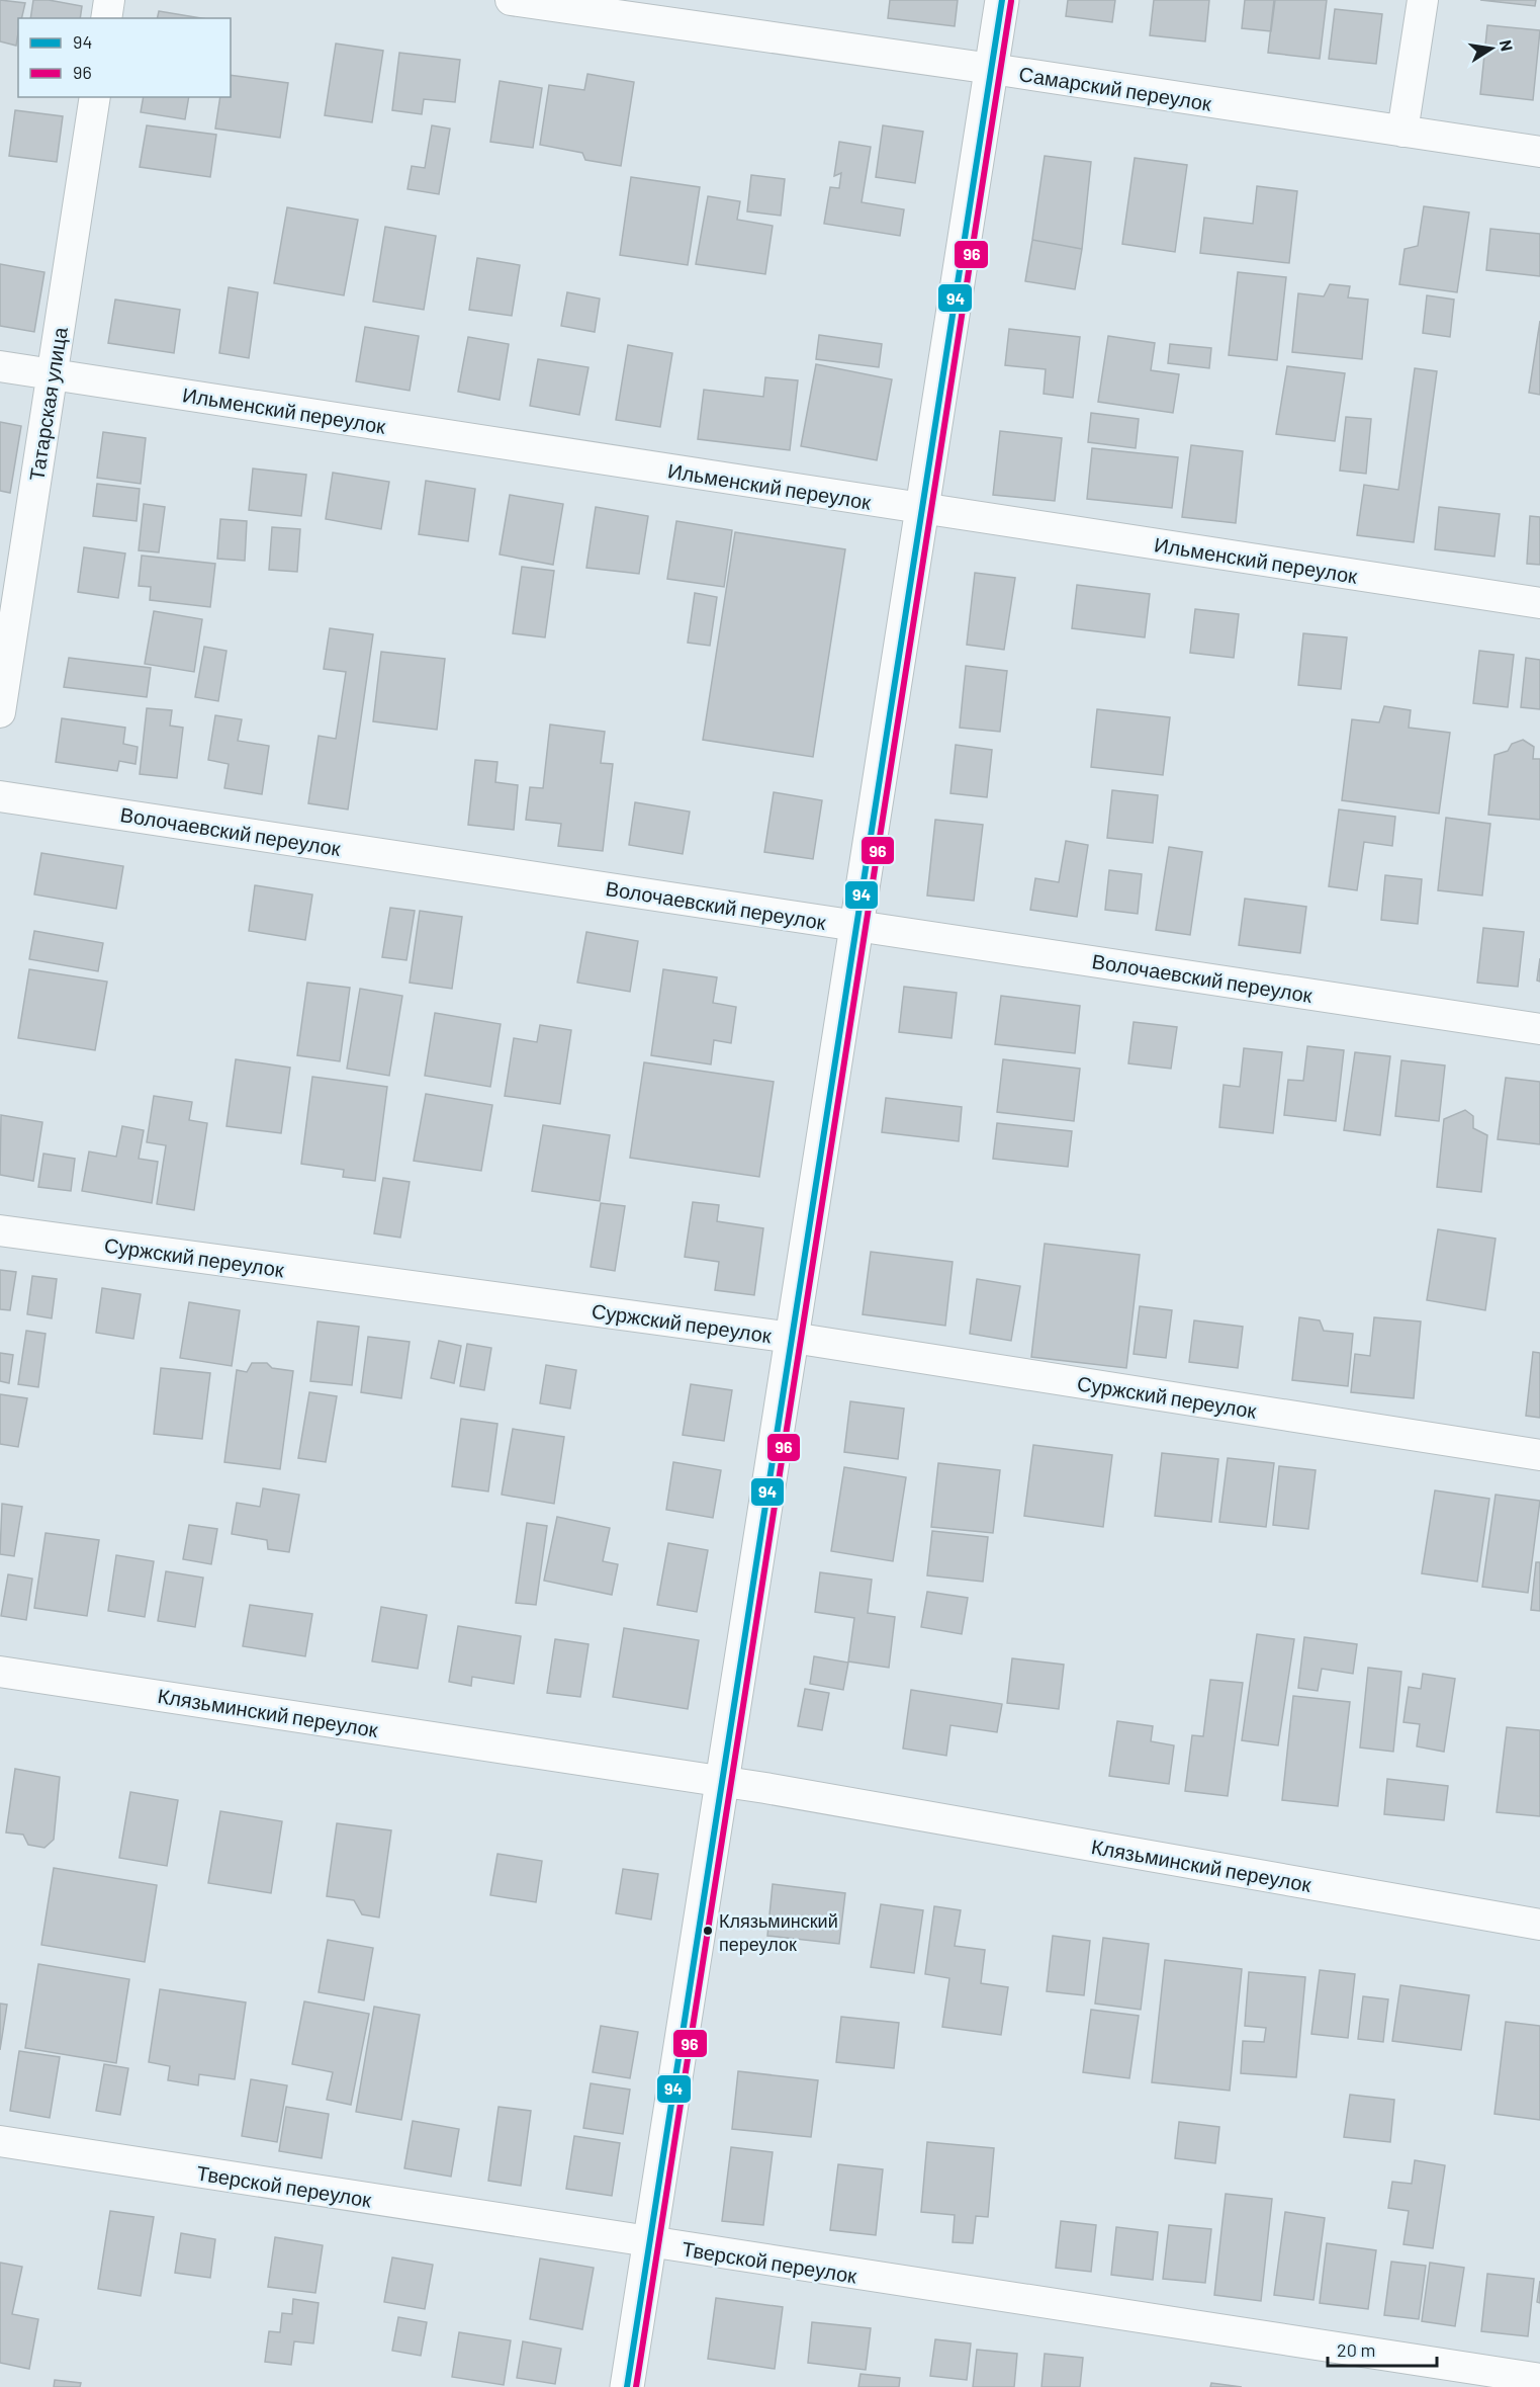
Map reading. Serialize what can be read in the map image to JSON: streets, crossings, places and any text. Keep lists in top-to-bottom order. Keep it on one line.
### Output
{"streets":{"street":["Самарский переулок","Татарская улица","Ильменский переулок","Волочаевский переулок","Суржский переулок","Клязьминский переулок","Тверской переулок"]},"crossings":[["Татарская улица","Ильменский переулок"]],"places":["Клязьминский переулок"],"lines":["transit line 94","transit line 96"],"legend":["94","96"],"scale_bar":"20 m","north":"right"}
